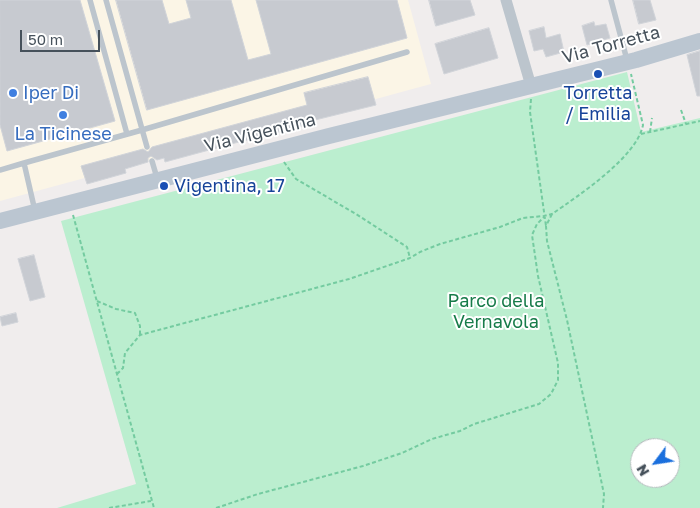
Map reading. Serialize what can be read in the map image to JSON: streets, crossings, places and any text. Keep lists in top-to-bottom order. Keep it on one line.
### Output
{"streets":{"street":["Via Torretta","Via Vigentina"]},"crossings":[["Via Torretta","Via Vigentina"]],"parks":["Parco della Vernavola"],"places":["Torretta / Emilia","Iper Di","La Ticinese","Vigentina, 17"],"scale_bar":"50 m","north":"bottom left"}
